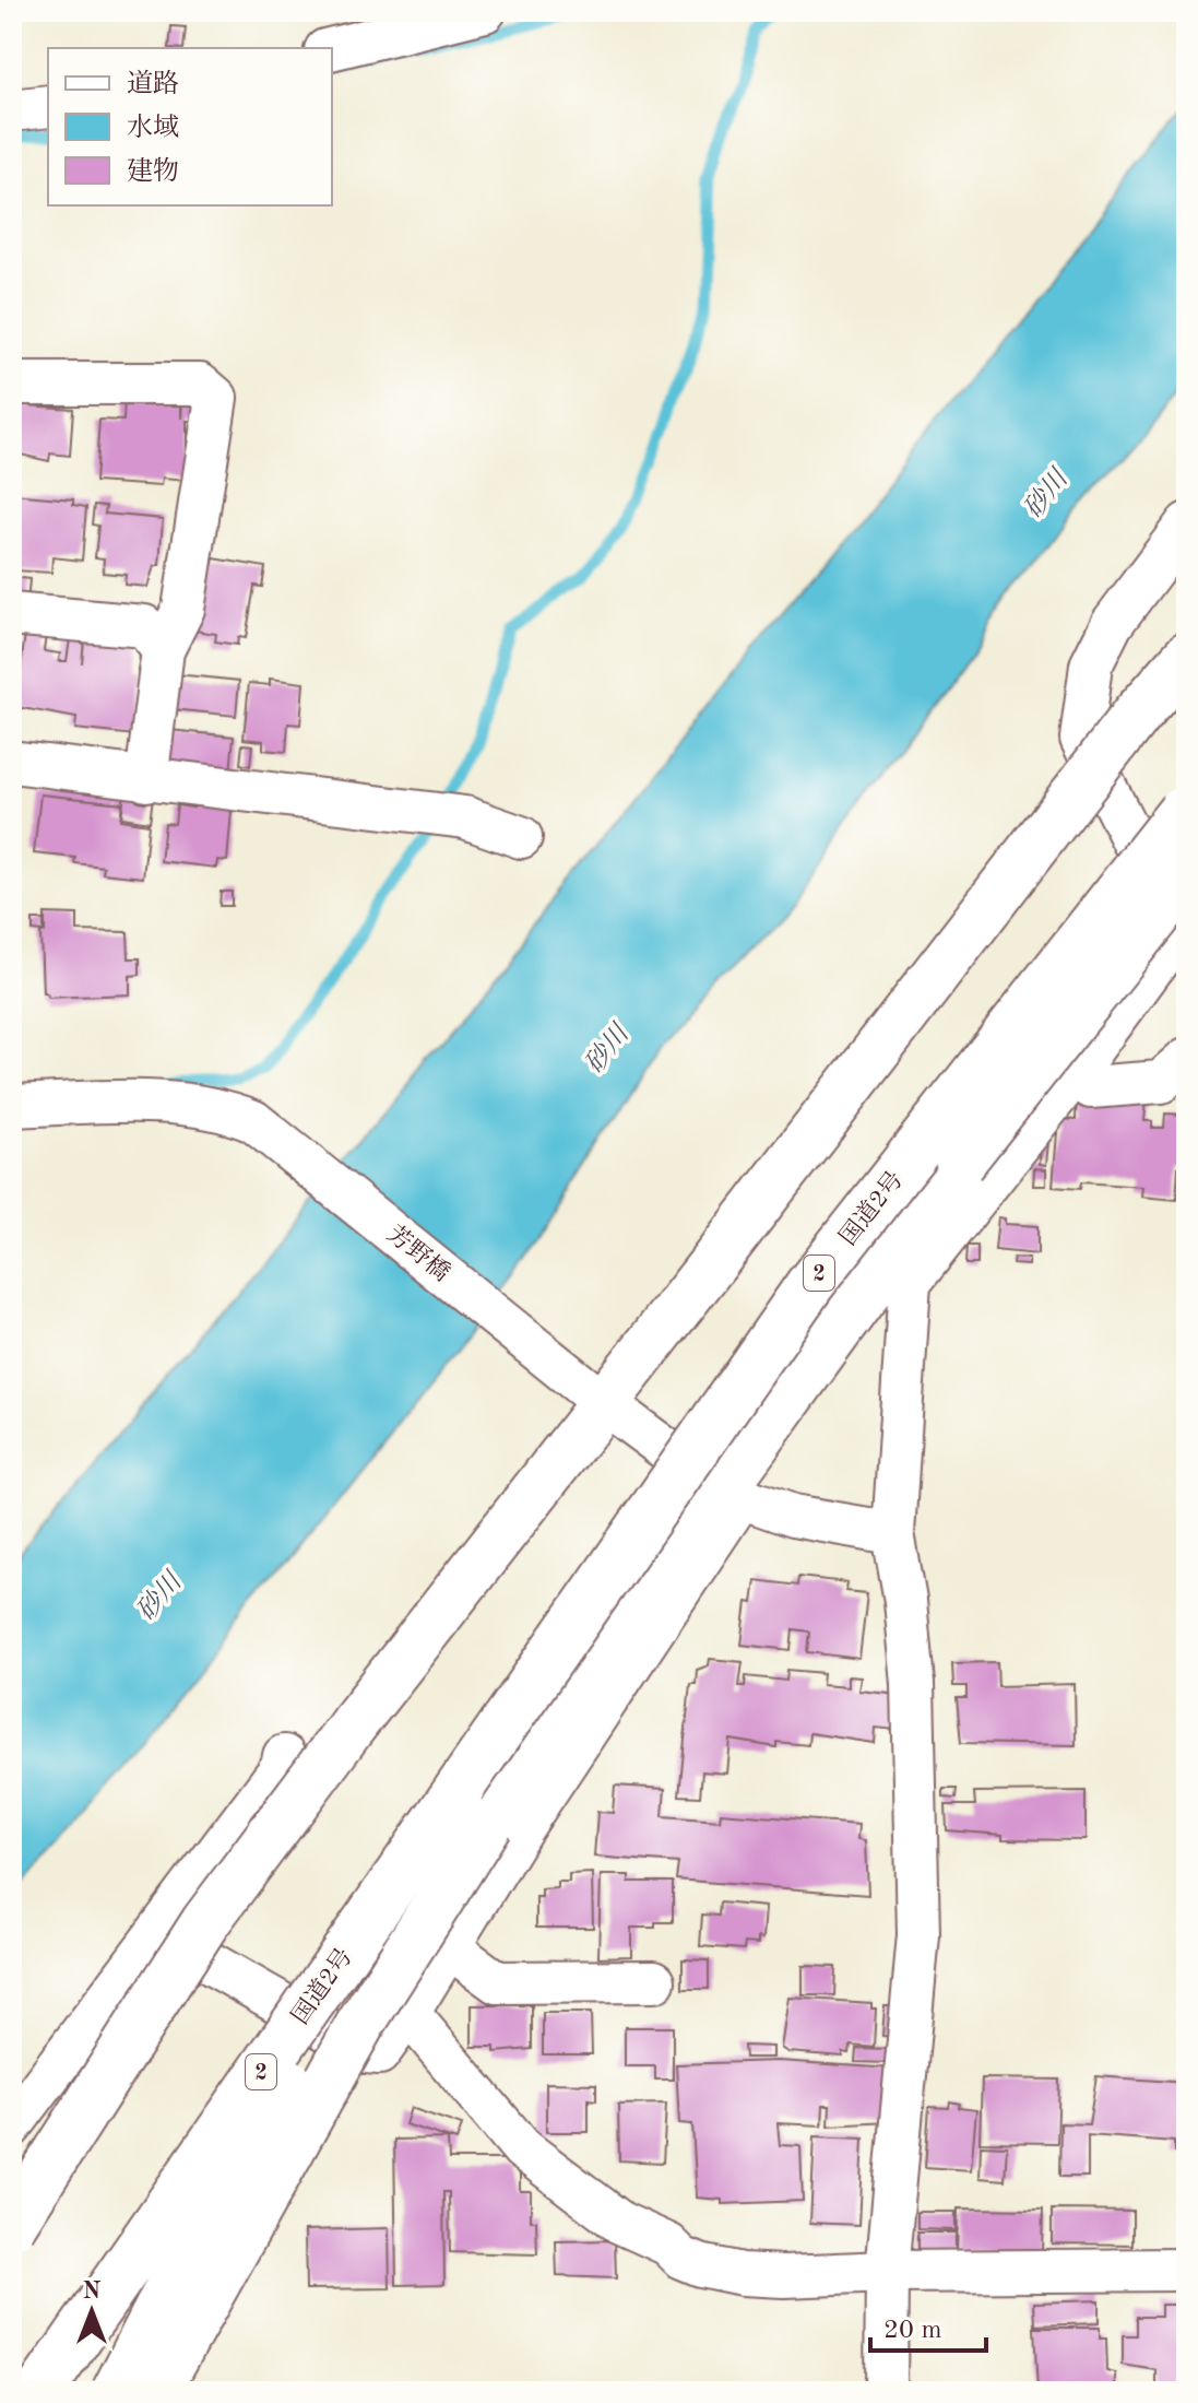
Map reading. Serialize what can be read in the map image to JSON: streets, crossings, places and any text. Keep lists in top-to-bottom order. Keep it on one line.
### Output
{"streets":{"highway":["国道2号","2"],"street":["芳野橋"]},"water":["砂川"],"legend":["道路","水域","建物"],"scale_bar":"20 m","north":"top"}
